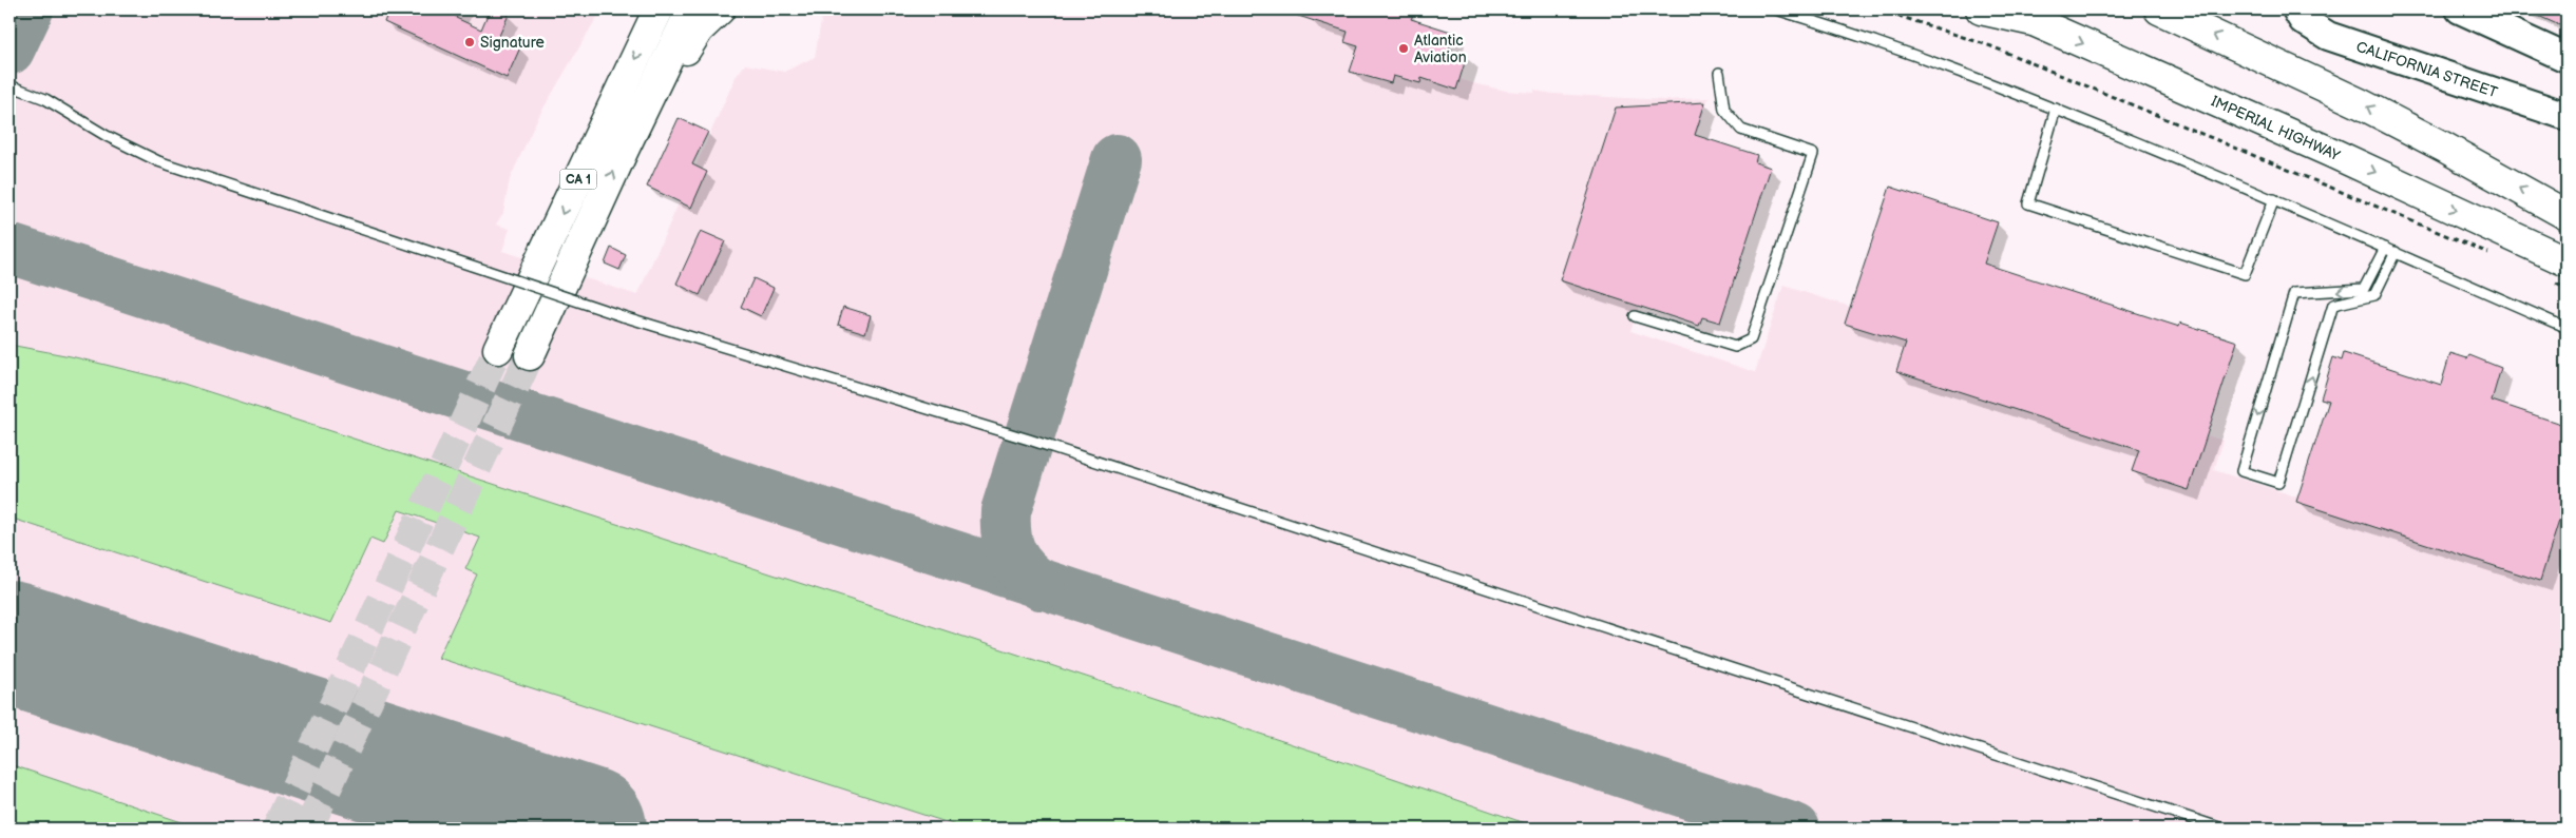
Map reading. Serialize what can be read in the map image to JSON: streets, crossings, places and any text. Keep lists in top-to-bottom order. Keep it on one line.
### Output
{"streets":{"main road":["IMPERIAL HIGHWAY","CA 1"],"street":["CALIFORNIA STREET"]},"places":["Signature","Atlantic Aviation"]}
